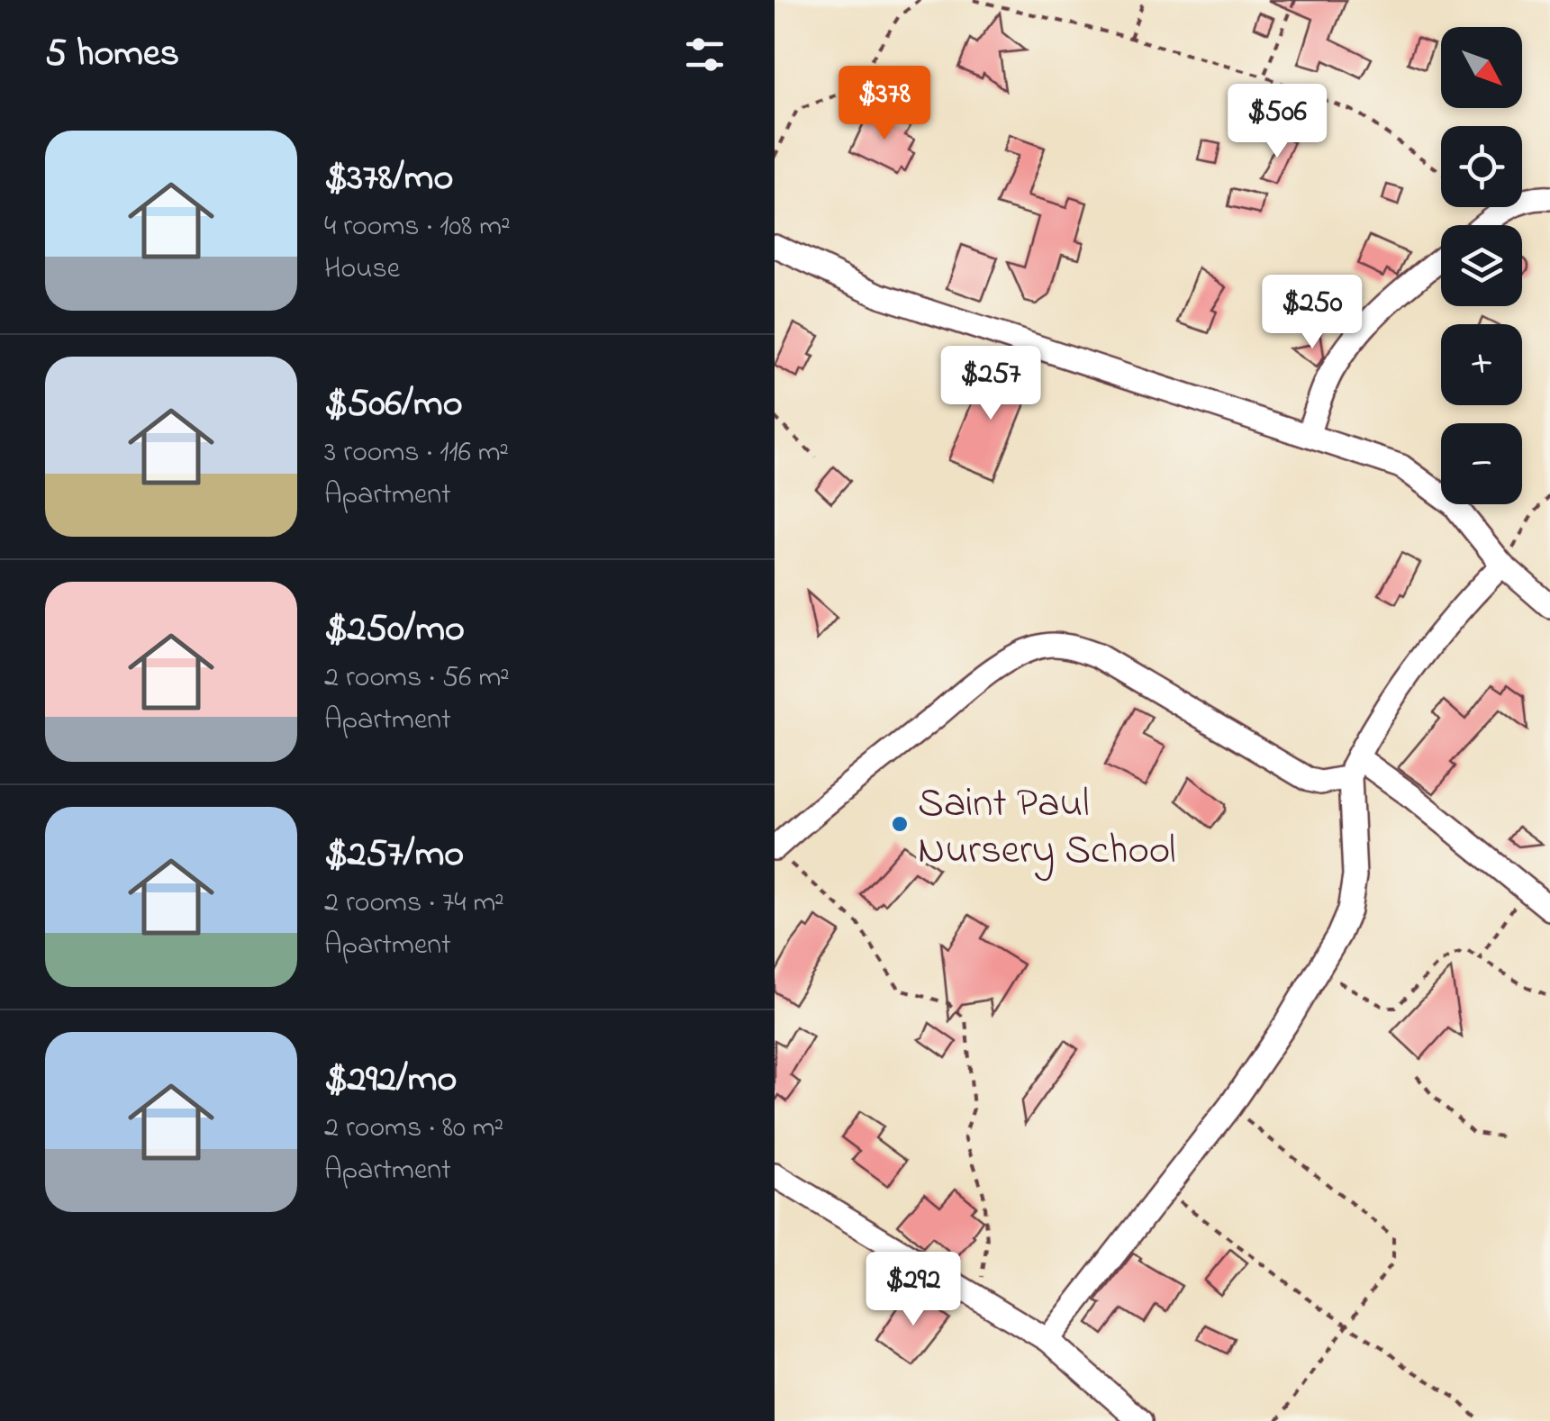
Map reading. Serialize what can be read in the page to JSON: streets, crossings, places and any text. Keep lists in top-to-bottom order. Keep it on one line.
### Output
{"places":["Saint Paul Nursery School"],"north":"bottom right","page":{"heading":"5 homes","map_buttons":["+","−"],"price":["$378","$506","$250","$257","$292"],"list":[{"name":"$378/mo","note":"4 rooms · 108 m² · House"},{"name":"$506/mo","note":"3 rooms · 116 m² · Apartment"},{"name":"$250/mo","note":"2 rooms · 56 m² · Apartment"},{"name":"$257/mo","note":"2 rooms · 74 m² · Apartment"},{"name":"$292/mo","note":"2 rooms · 80 m² · Apartment"}]}}
